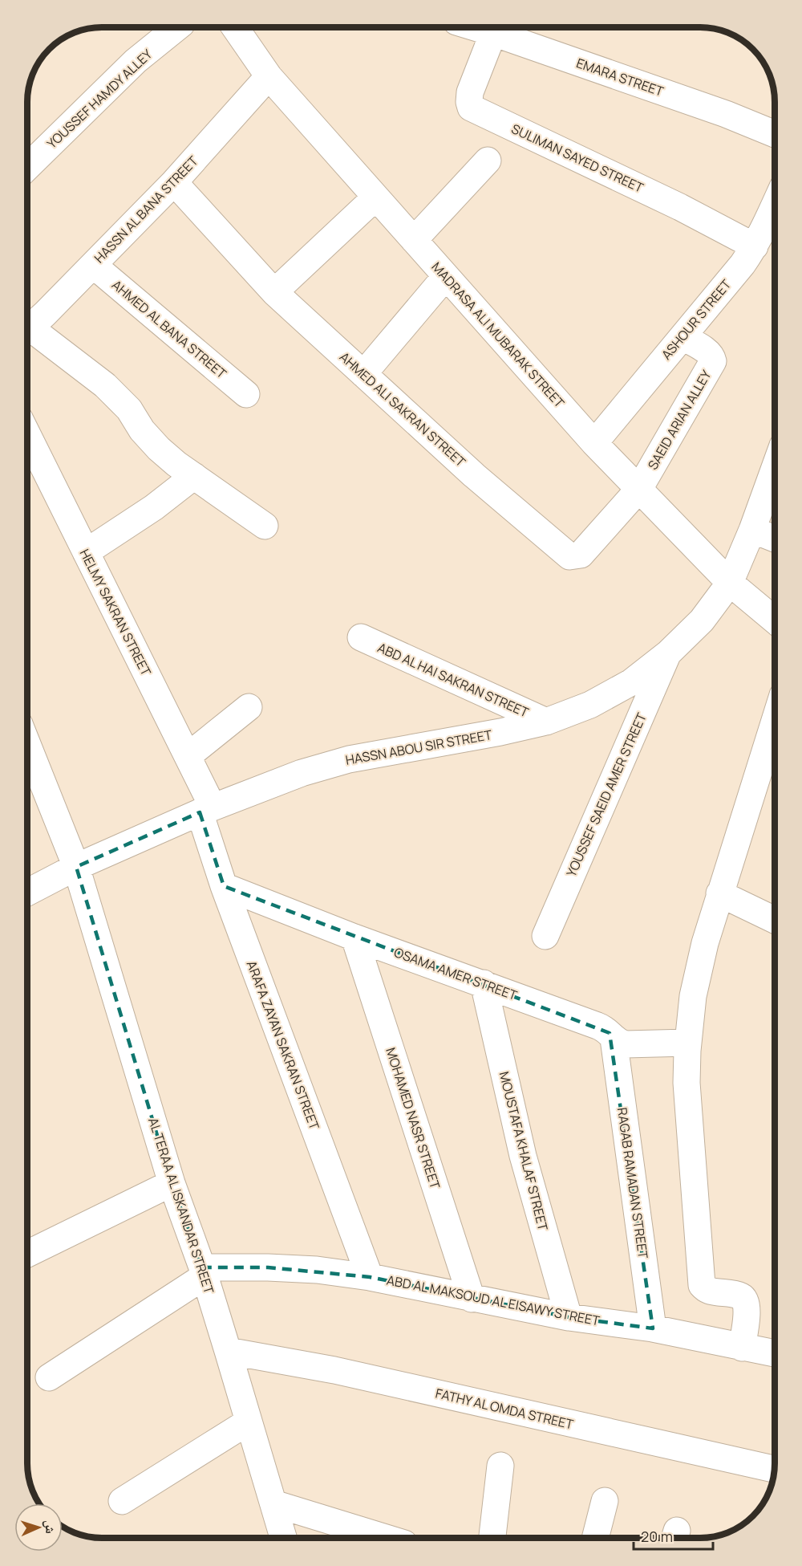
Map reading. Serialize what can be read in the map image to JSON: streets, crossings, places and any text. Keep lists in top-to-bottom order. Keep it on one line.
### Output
{"streets":{"street":["EMARA STREET","YOUSSEF HAMDY ALLEY","SULIMAN SAYED STREET","HASSN AL BANA STREET","ASHOUR STREET","AHMED AL BANA STREET","MADRASA ALI MUBARAK STREET","AHMED ALI SAKRAN STREET","SAEID ARIAN ALLEY","HELMY SAKRAN STREET","ABD AL HAI SAKRAN STREET","HASSN ABOU SIR STREET","YOUSSEF SAEID AMER STREET","OSAMA AMER STREET","ARAFA ZAYAN SAKRAN STREET","MOHAMED NASR STREET","MOUSTAFA KHALAF STREET","RAGAB RAMADAN STREET","AL TERAA AL ISKANDAR STREET","ABD AL MAKSOUD AL EISAWY STREET","FATHY AL OMDA STREET"]},"crossings":[["EMARA STREET","SULIMAN SAYED STREET"],["SULIMAN SAYED STREET","ASHOUR STREET"],["HASSN AL BANA STREET","AHMED AL BANA STREET"],["HASSN AL BANA STREET","MADRASA ALI MUBARAK STREET"],["HASSN AL BANA STREET","AHMED ALI SAKRAN STREET"],["ASHOUR STREET","MADRASA ALI MUBARAK STREET"],["ASHOUR STREET","SAEID ARIAN ALLEY"],["MADRASA ALI MUBARAK STREET","AHMED ALI SAKRAN STREET"],["MADRASA ALI MUBARAK STREET","SAEID ARIAN ALLEY"],["MADRASA ALI MUBARAK STREET","HASSN ABOU SIR STREET"],["AHMED ALI SAKRAN STREET","SAEID ARIAN ALLEY"],["HELMY SAKRAN STREET","HASSN ABOU SIR STREET"],["HELMY SAKRAN STREET","ARAFA ZAYAN SAKRAN STREET"],["ABD AL HAI SAKRAN STREET","HASSN ABOU SIR STREET"],["HASSN ABOU SIR STREET","YOUSSEF SAEID AMER STREET"],["HASSN ABOU SIR STREET","ARAFA ZAYAN SAKRAN STREET"],["HASSN ABOU SIR STREET","AL TERAA AL ISKANDAR STREET"],["OSAMA AMER STREET","ARAFA ZAYAN SAKRAN STREET"],["OSAMA AMER STREET","MOHAMED NASR STREET"],["OSAMA AMER STREET","MOUSTAFA KHALAF STREET"],["OSAMA AMER STREET","RAGAB RAMADAN STREET"],["ARAFA ZAYAN SAKRAN STREET","ABD AL MAKSOUD AL EISAWY STREET"],["MOHAMED NASR STREET","ABD AL MAKSOUD AL EISAWY STREET"],["MOUSTAFA KHALAF STREET","ABD AL MAKSOUD AL EISAWY STREET"],["RAGAB RAMADAN STREET","ABD AL MAKSOUD AL EISAWY STREET"],["AL TERAA AL ISKANDAR STREET","ABD AL MAKSOUD AL EISAWY STREET"],["AL TERAA AL ISKANDAR STREET","FATHY AL OMDA STREET"]],"scale_bar":"20 m","north":"right"}
